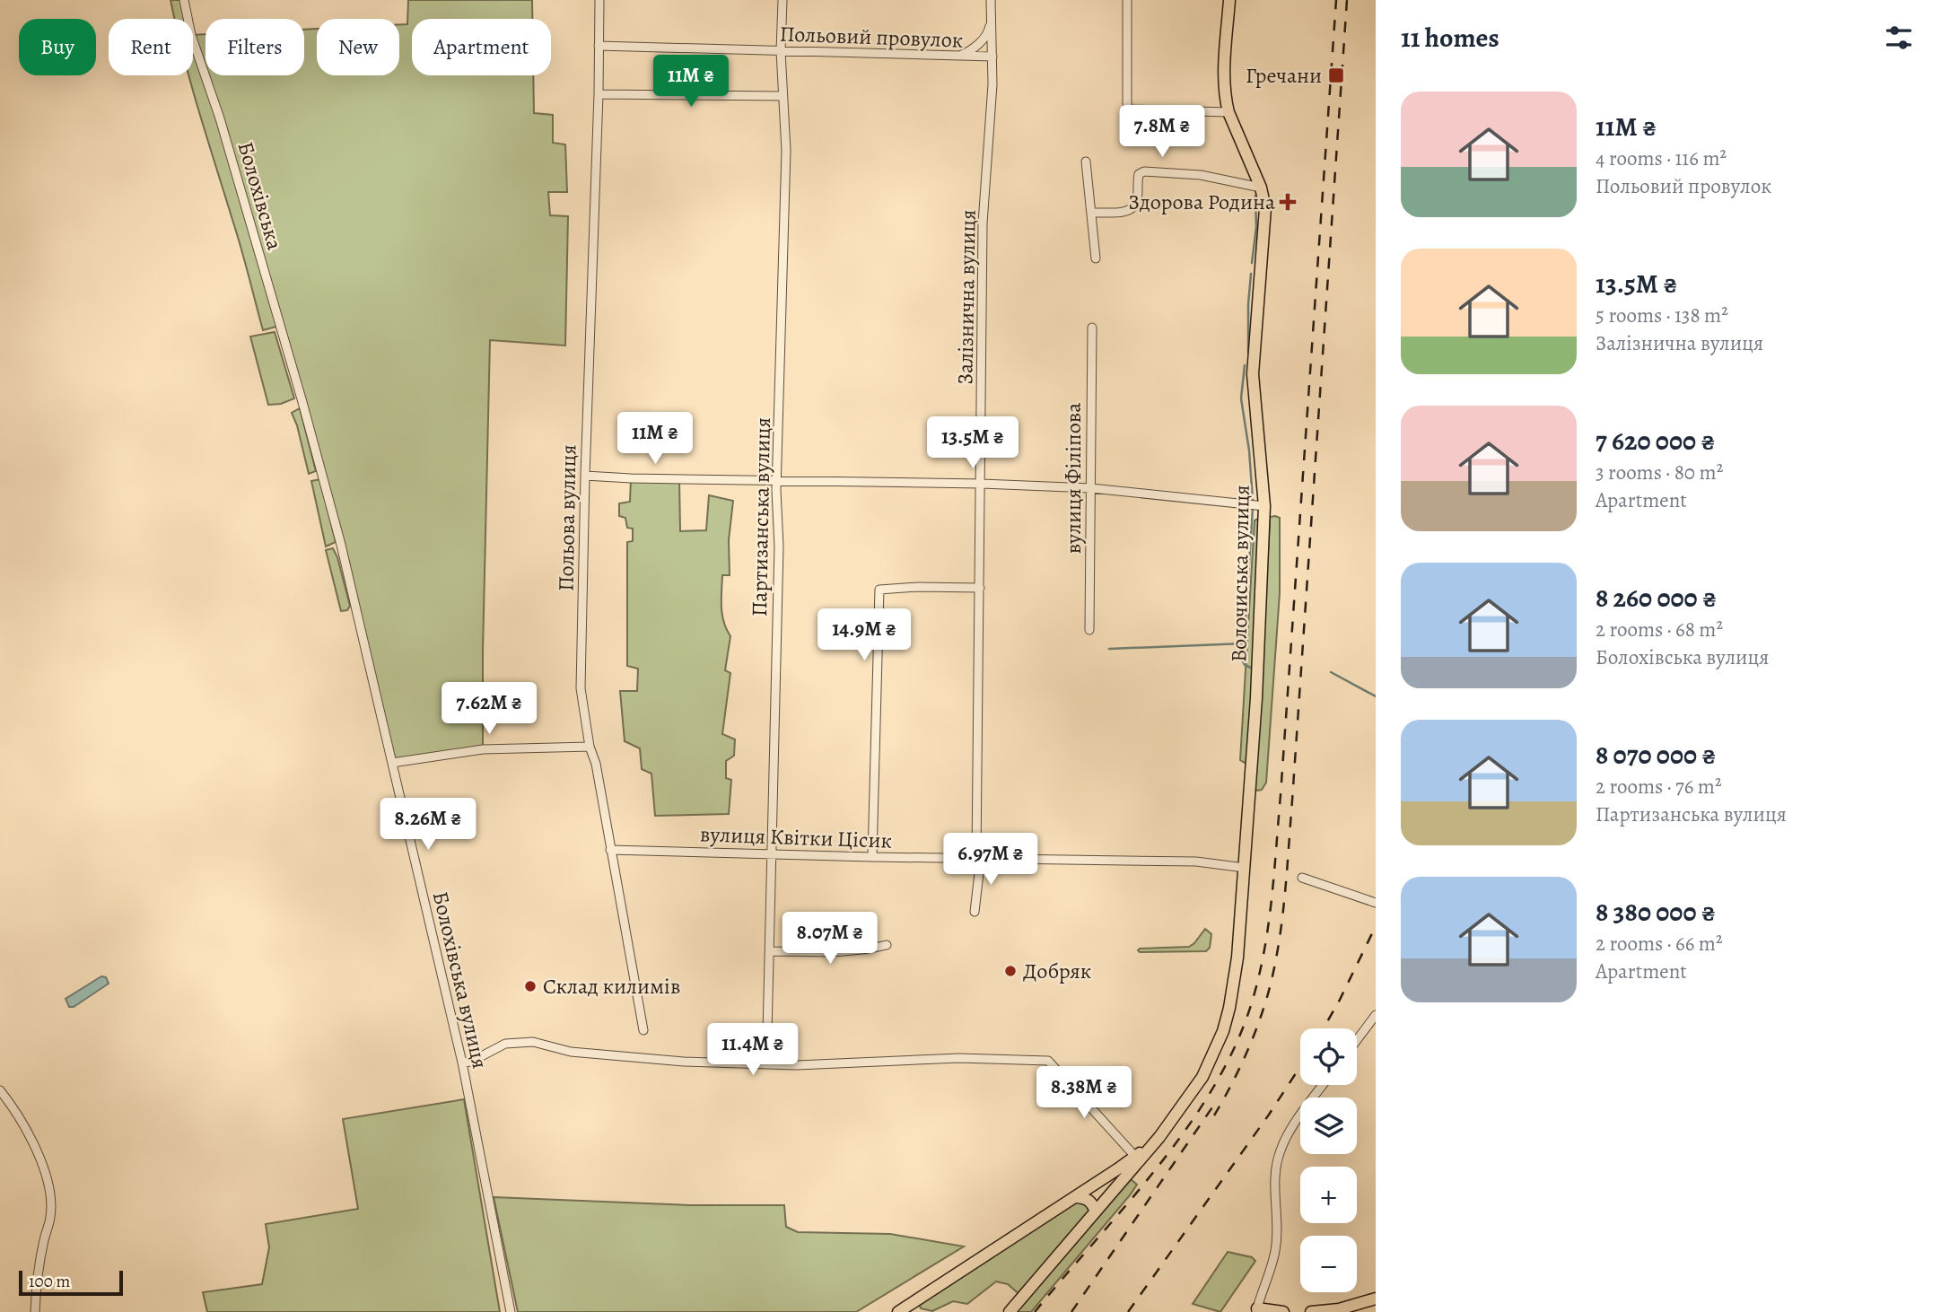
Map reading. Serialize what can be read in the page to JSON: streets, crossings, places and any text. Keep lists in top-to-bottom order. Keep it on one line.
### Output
{"streets":{"main road":["Волочиська вулиця"],"street":["Польовий провулок","Болохівська","Залізнична вулиця","вулиця Філіпова","Партизанська вулиця","Польова вулиця","вулиця Квітки Цісик","Болохівська вулиця"]},"crossings":[["Польовий провулок","Залізнична вулиця"],["Польовий провулок","Партизанська вулиця"],["Польовий провулок","Польова вулиця"],["Болохівська","Болохівська вулиця"],["Залізнична вулиця","вулиця Квітки Цісик"],["Партизанська вулиця","вулиця Квітки Цісик"],["Польова вулиця","вулиця Квітки Цісик"],["Волочиська вулиця","вулиця Квітки Цісик"]],"places":{"transit":["Гречани"],"health":["Здорова Родина"],"other":["Добряк","Склад килимів"]},"scale_bar":"100 m","page":{"heading":"11 homes","chip":["Buy","Rent","Filters","New","Apartment"],"price":["11M ₴","7.8M ₴","11M ₴","13.5M ₴","14.9M ₴","7.62M ₴","8.26M ₴","6.97M ₴","8.07M ₴","11.4M ₴","8.38M ₴"],"list":[{"name":"11M ₴","note":"4 rooms · 116 m² · Польовий провулок"},{"name":"13.5M ₴","note":"5 rooms · 138 m² · Залізнична вулиця"},{"name":"7 620 000 ₴","note":"3 rooms · 80 m² · Apartment"},{"name":"8 260 000 ₴","note":"2 rooms · 68 m² · Болохівська вулиця"},{"name":"8 070 000 ₴","note":"2 rooms · 76 m² · Партизанська вулиця"},{"name":"8 380 000 ₴","note":"2 rooms · 66 m² · Apartment"}],"map_buttons":["+","−"],"scale":"100 m"}}
